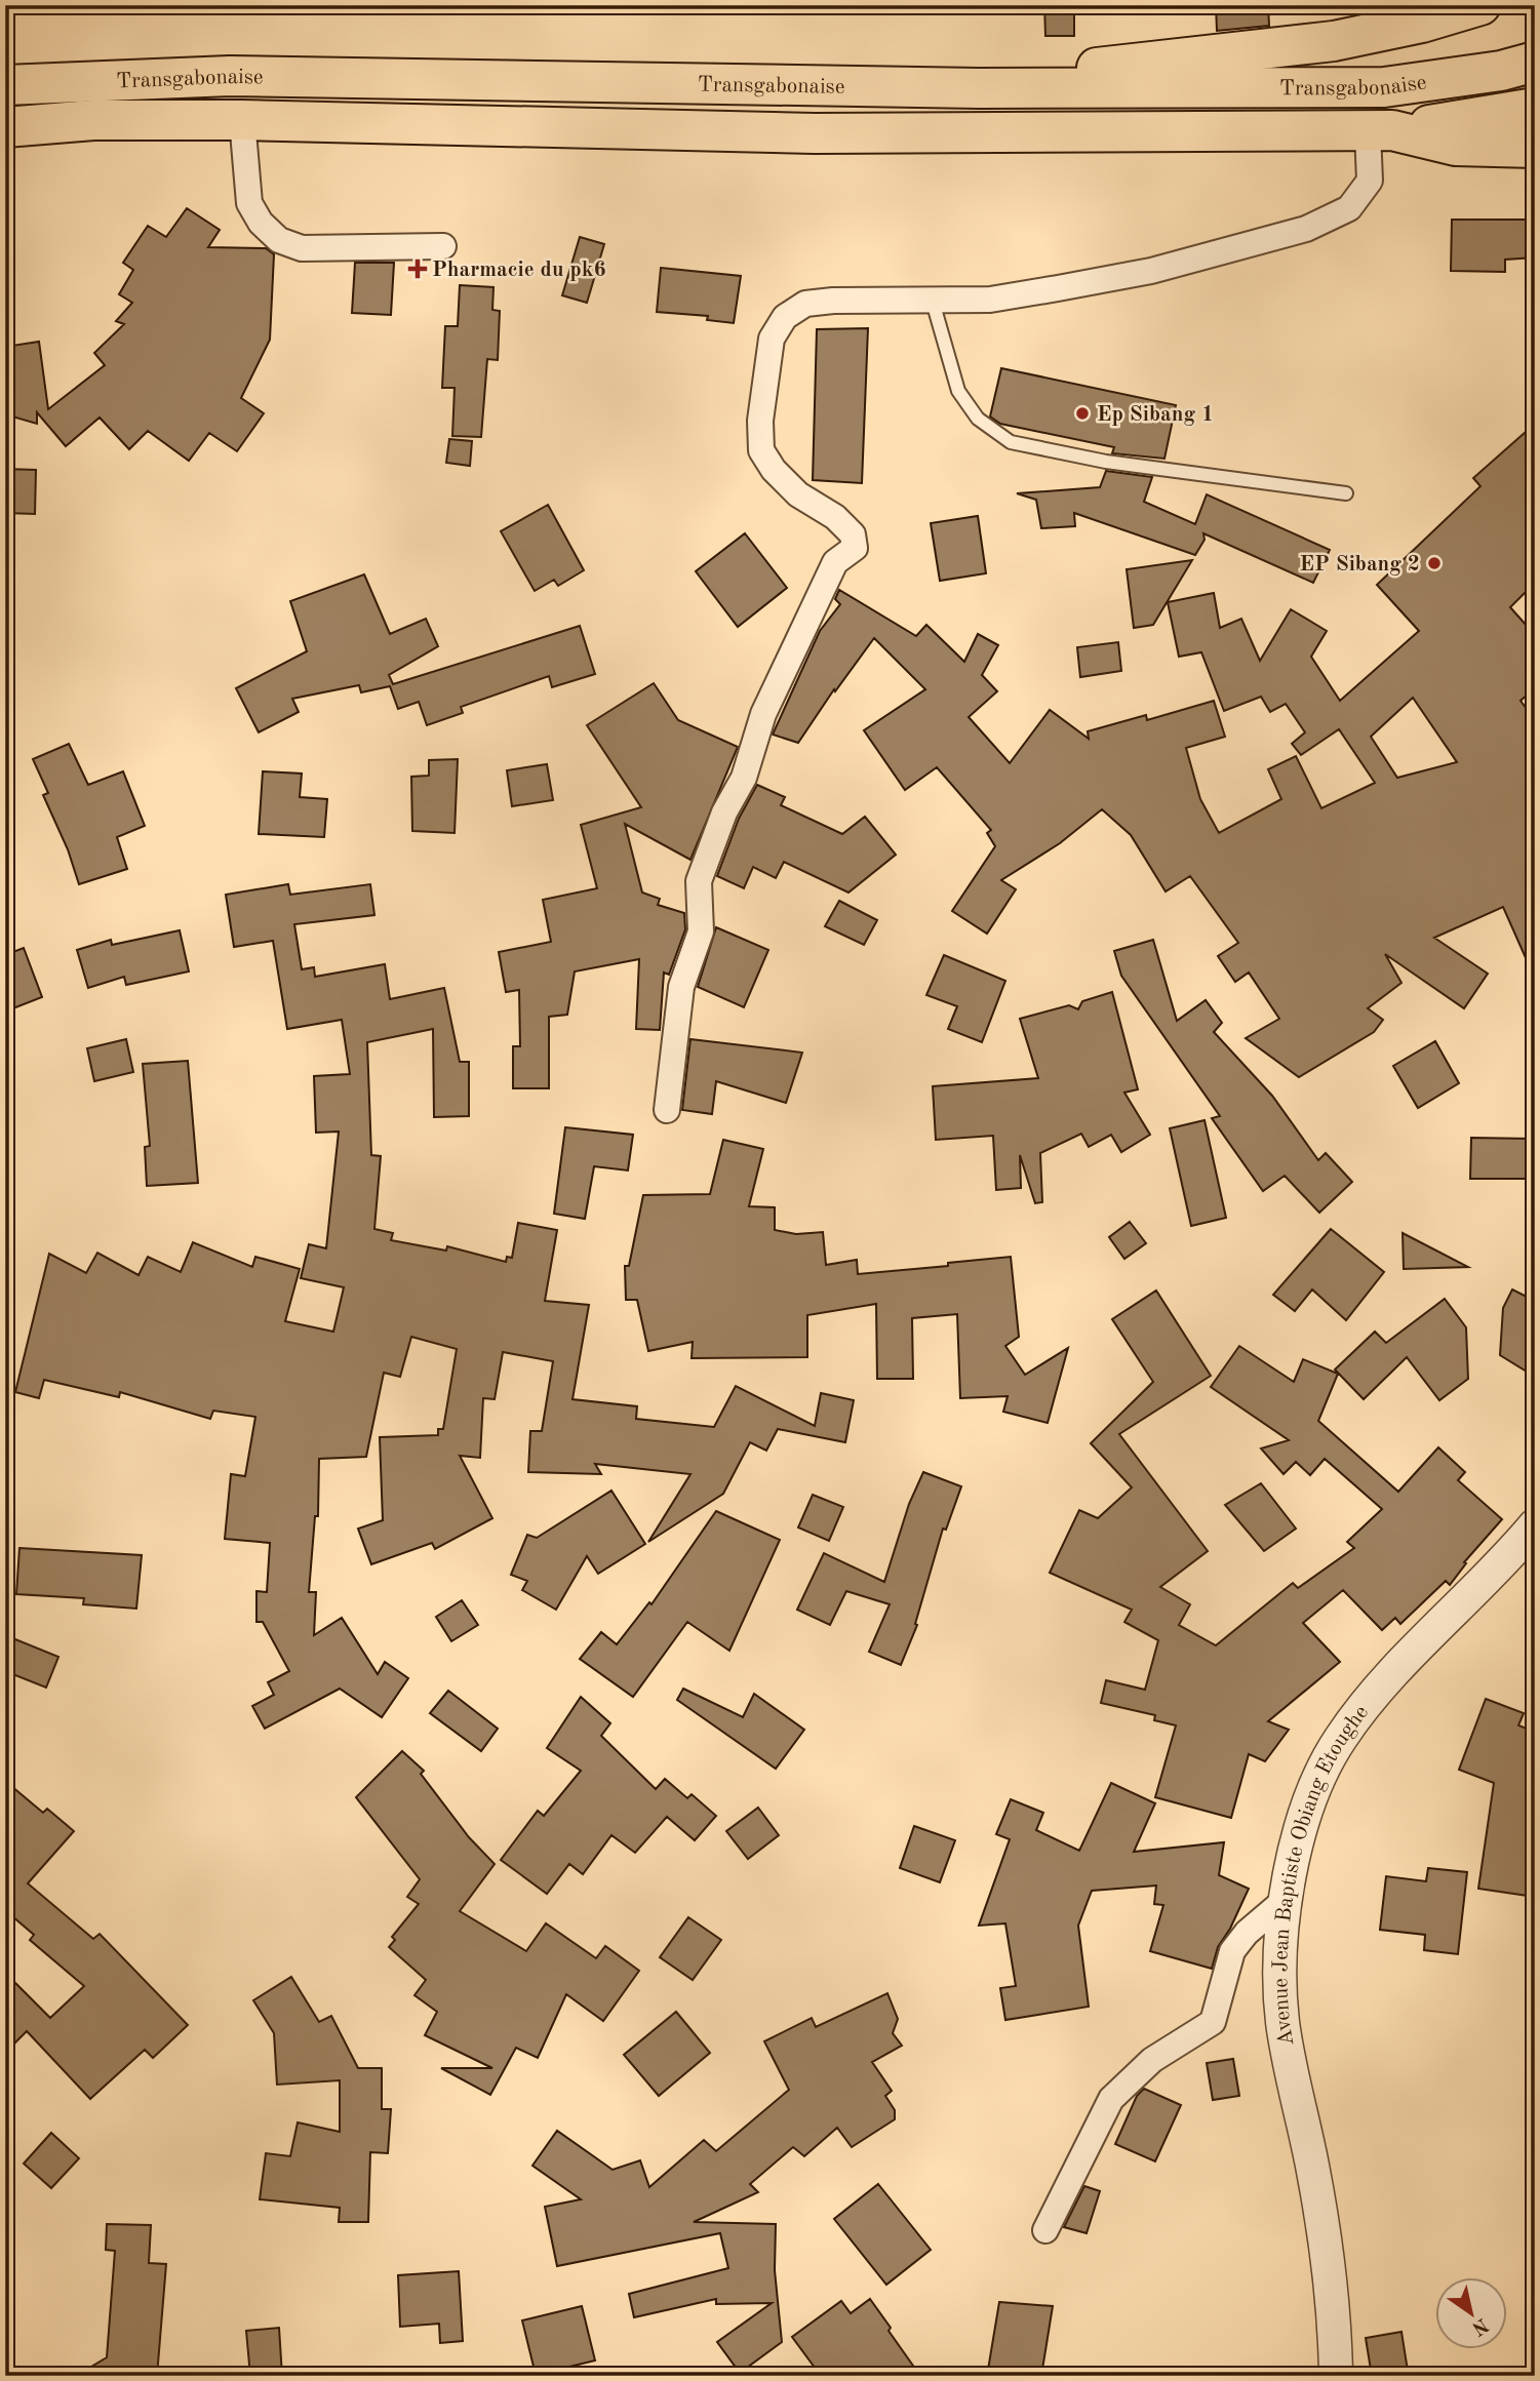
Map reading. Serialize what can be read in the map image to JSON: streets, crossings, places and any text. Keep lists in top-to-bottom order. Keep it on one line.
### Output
{"streets":{"highway":["Transgabonaise"],"street":["Avenue Jean Baptiste Obiang Etoughe"]},"places":{"health":["Pharmacie du pk6"],"other":["Ep Sibang 1","EP Sibang 2"]},"north":"bottom right"}
